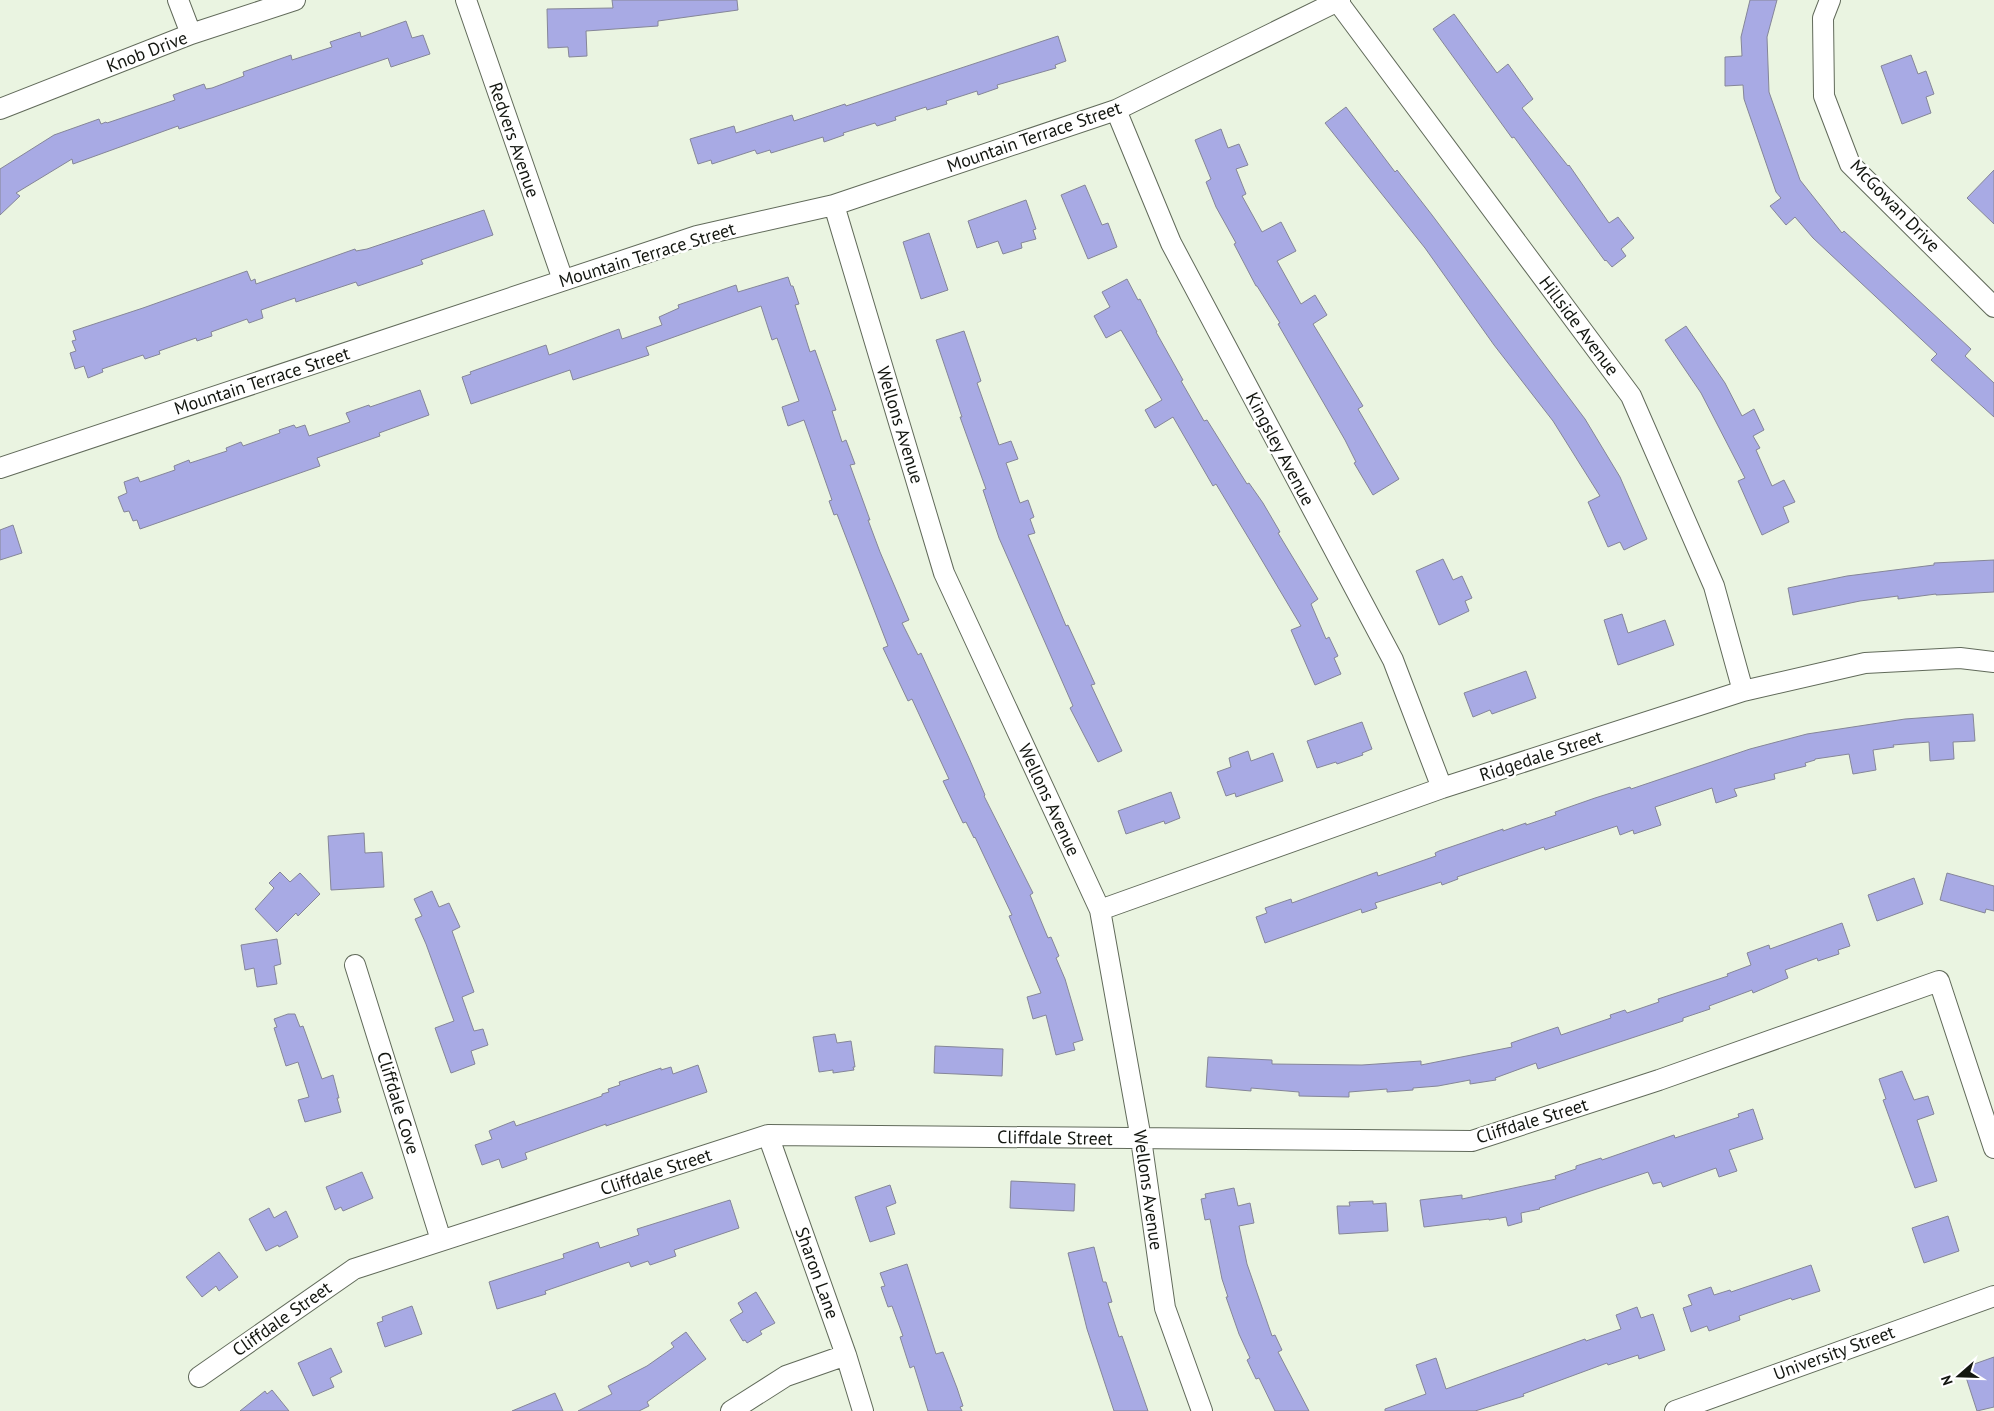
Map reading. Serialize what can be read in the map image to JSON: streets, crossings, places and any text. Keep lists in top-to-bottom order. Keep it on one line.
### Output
{"streets":{"street":["Knob Drive","Mountain Terrace Street","Redvers Avenue","McGowan Drive","Hillside Avenue","Wellons Avenue","Kingsley Avenue","Ridgedale Street","Cliffdale Cove","Cliffdale Street","Sharon Lane","University Street"]},"crossings":[["Mountain Terrace Street","Redvers Avenue"],["Mountain Terrace Street","Hillside Avenue"],["Mountain Terrace Street","Wellons Avenue"],["Mountain Terrace Street","Kingsley Avenue"],["Hillside Avenue","Ridgedale Street"],["Wellons Avenue","Ridgedale Street"],["Wellons Avenue","Cliffdale Street"],["Kingsley Avenue","Ridgedale Street"],["Cliffdale Cove","Cliffdale Street"],["Cliffdale Street","Sharon Lane"]],"north":"left"}
